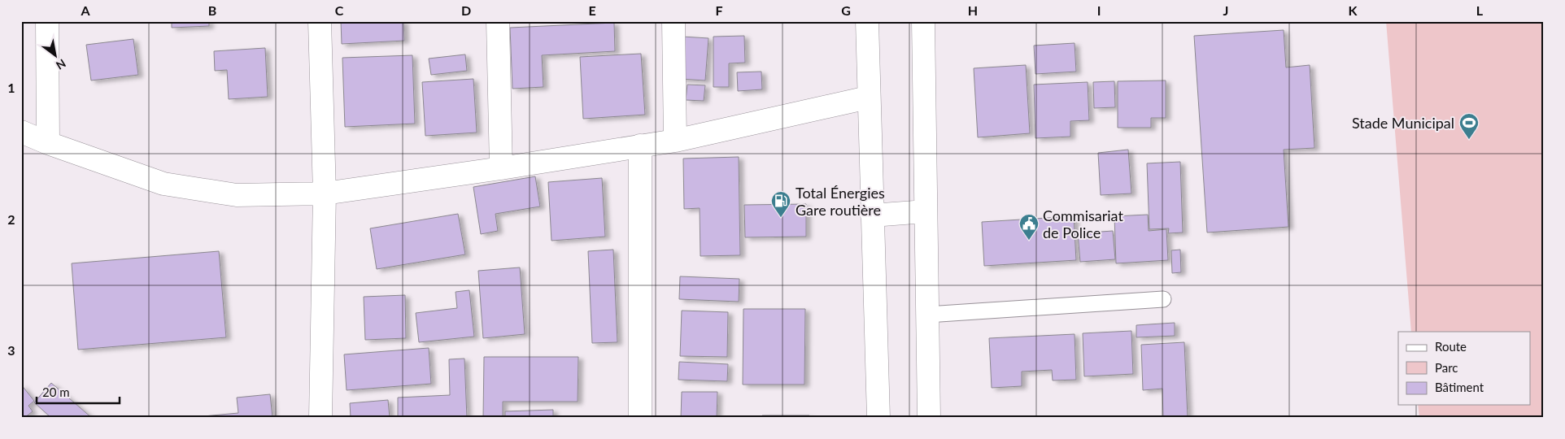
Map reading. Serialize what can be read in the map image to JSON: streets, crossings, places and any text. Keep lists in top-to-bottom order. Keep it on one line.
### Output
{"places":{"sports":["Stade Municipal"],"fuel station":["Total Énergies Gare routière"],"public building":["Commisariat de Police"]},"legend":["Route","Parc","Bâtiment"],"scale_bar":"20 m","north":"bottom right","grid":{"columns":["A","B","C","D","E","F","G","H","I","J","K","L"],"rows":["1","2","3"]}}
